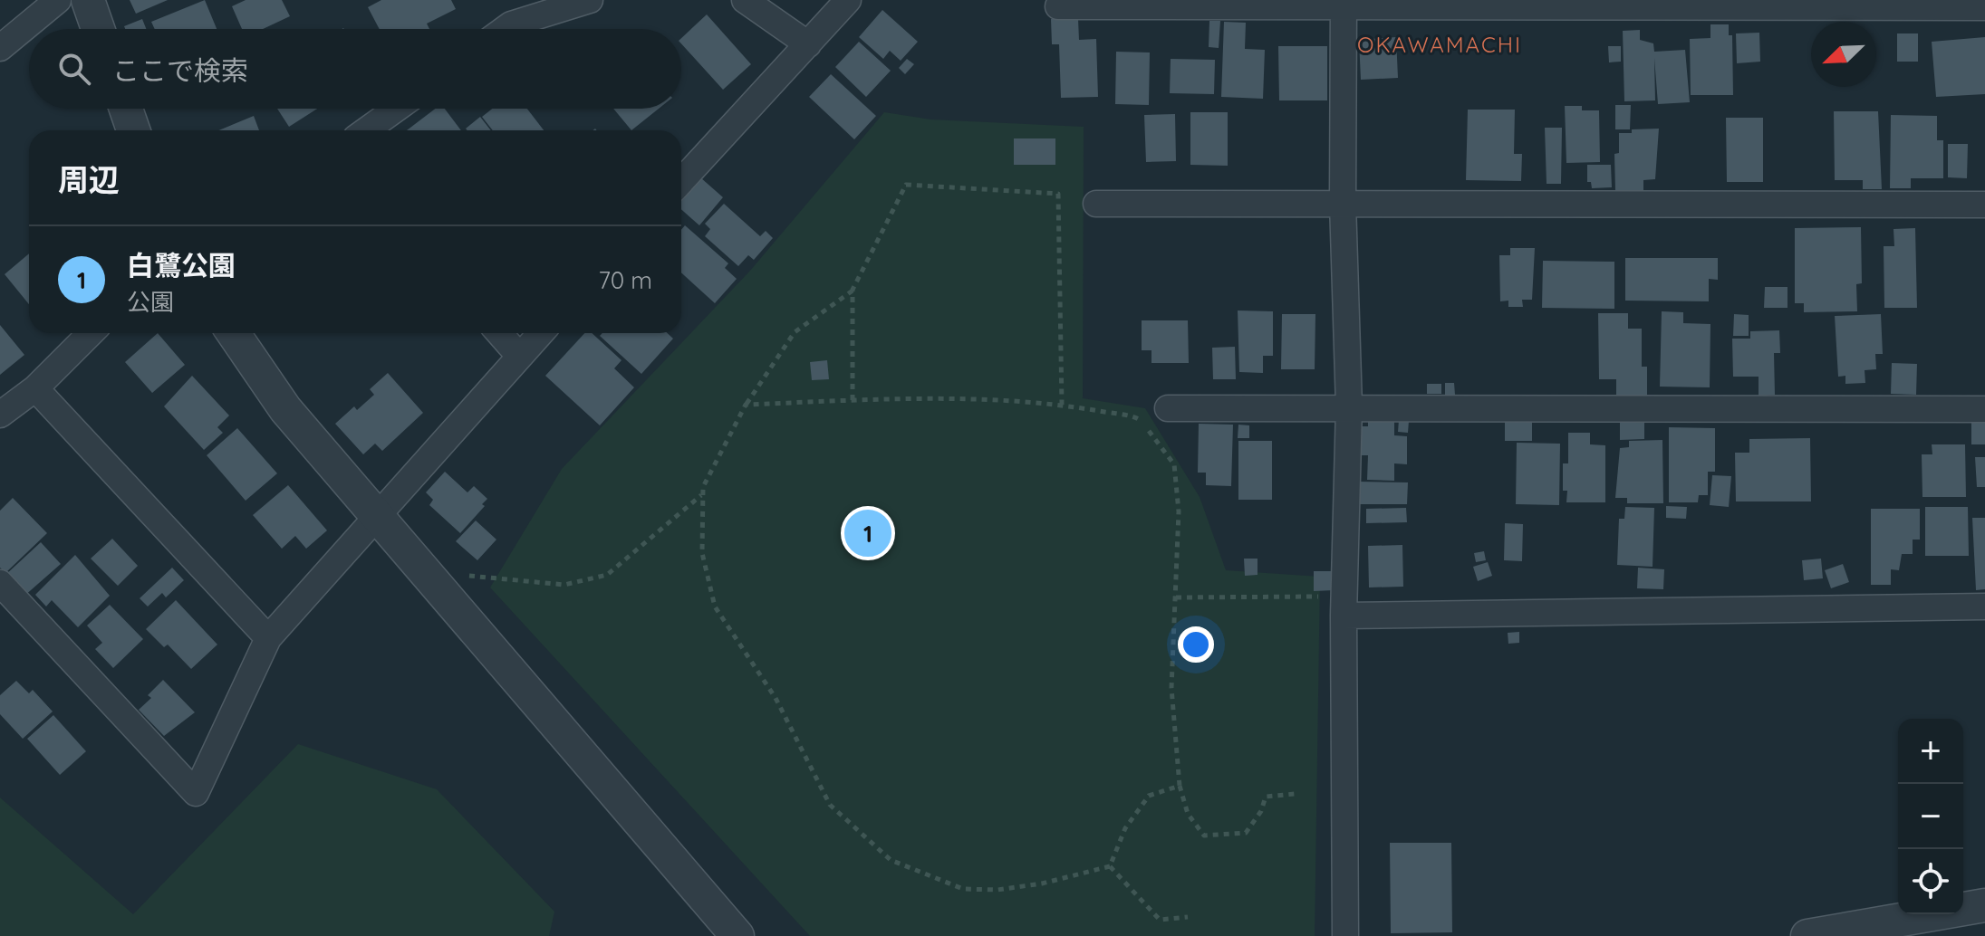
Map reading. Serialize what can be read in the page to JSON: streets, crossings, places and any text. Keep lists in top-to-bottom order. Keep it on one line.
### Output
{"districts":["OKAWAMACHI"],"north":"bottom left","page":{"search":"ここで検索","heading":"周辺","list":[{"mark":"1","name":"白鷺公園","note":"公園","value":"70 m"}],"pins":"1","map_buttons":["+","−"]}}
